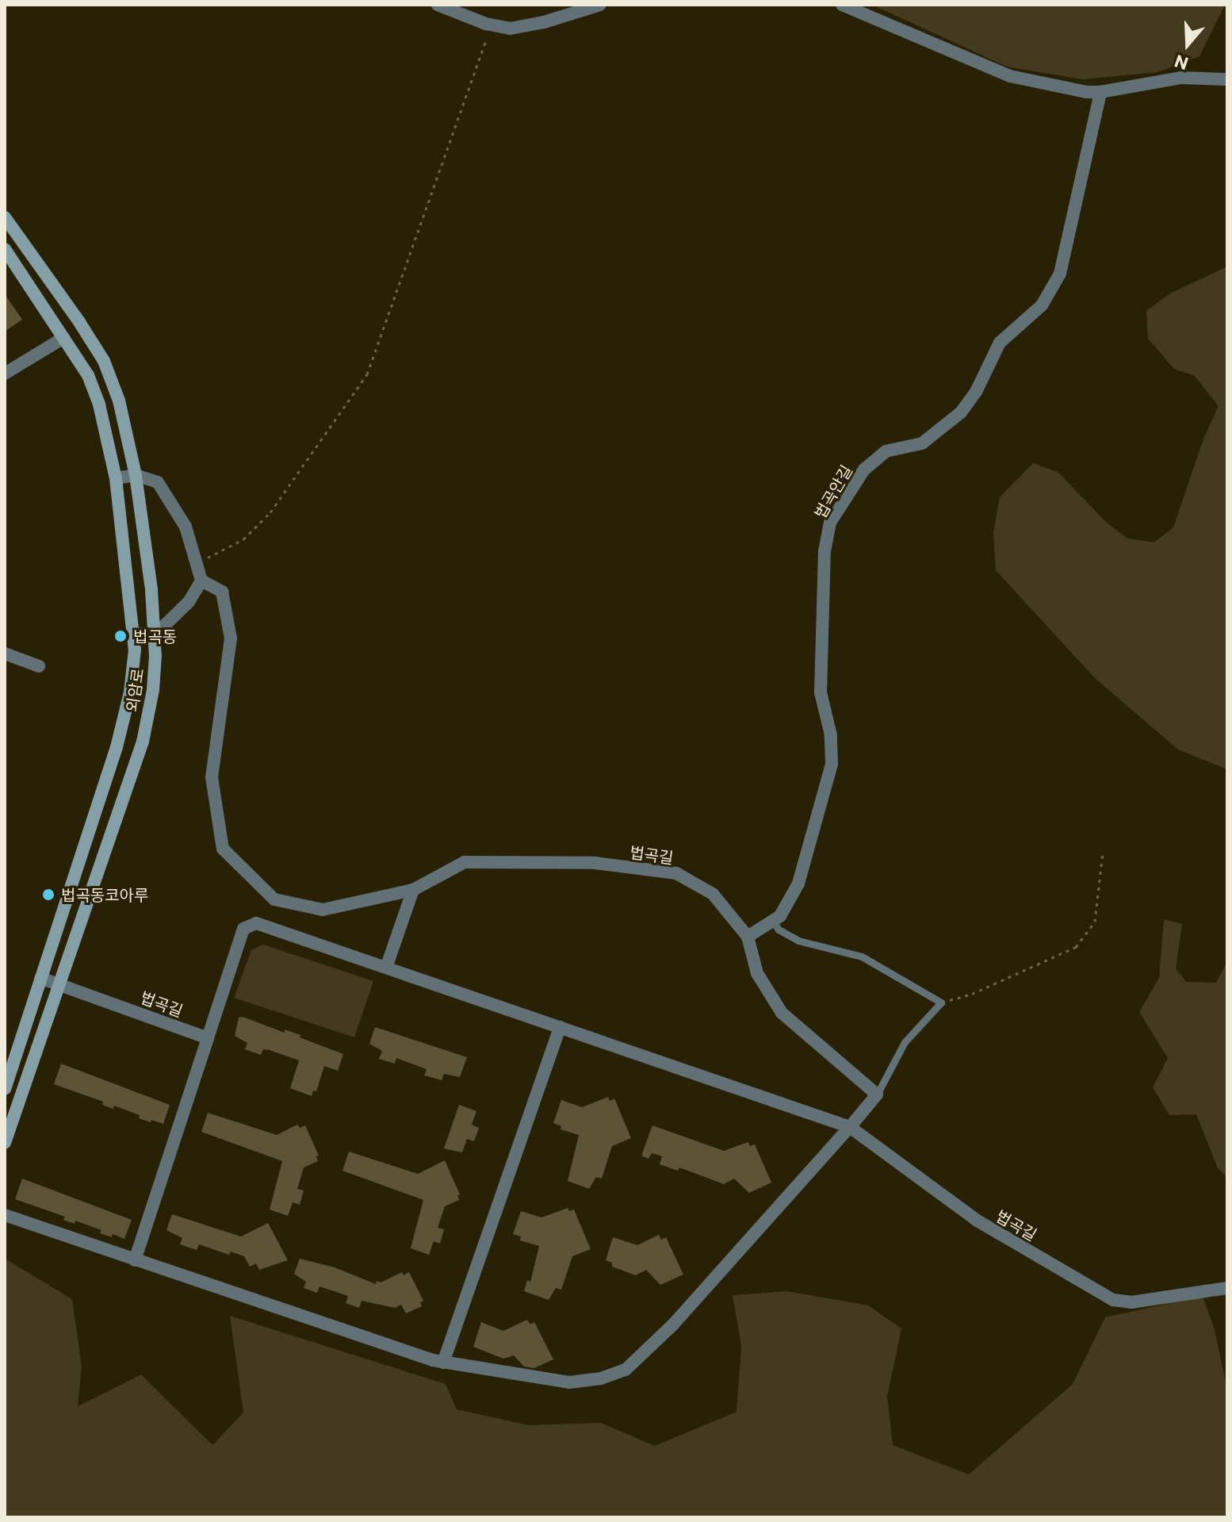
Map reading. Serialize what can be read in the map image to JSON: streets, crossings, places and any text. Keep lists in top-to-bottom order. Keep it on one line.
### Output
{"streets":{"main road":["외암로"],"street":["법곡안길","법곡길"]},"crossings":[["법곡안길","법곡길"],["외암로","법곡길"]],"places":["법곡동","법곡동코아루"],"north":"bottom"}
